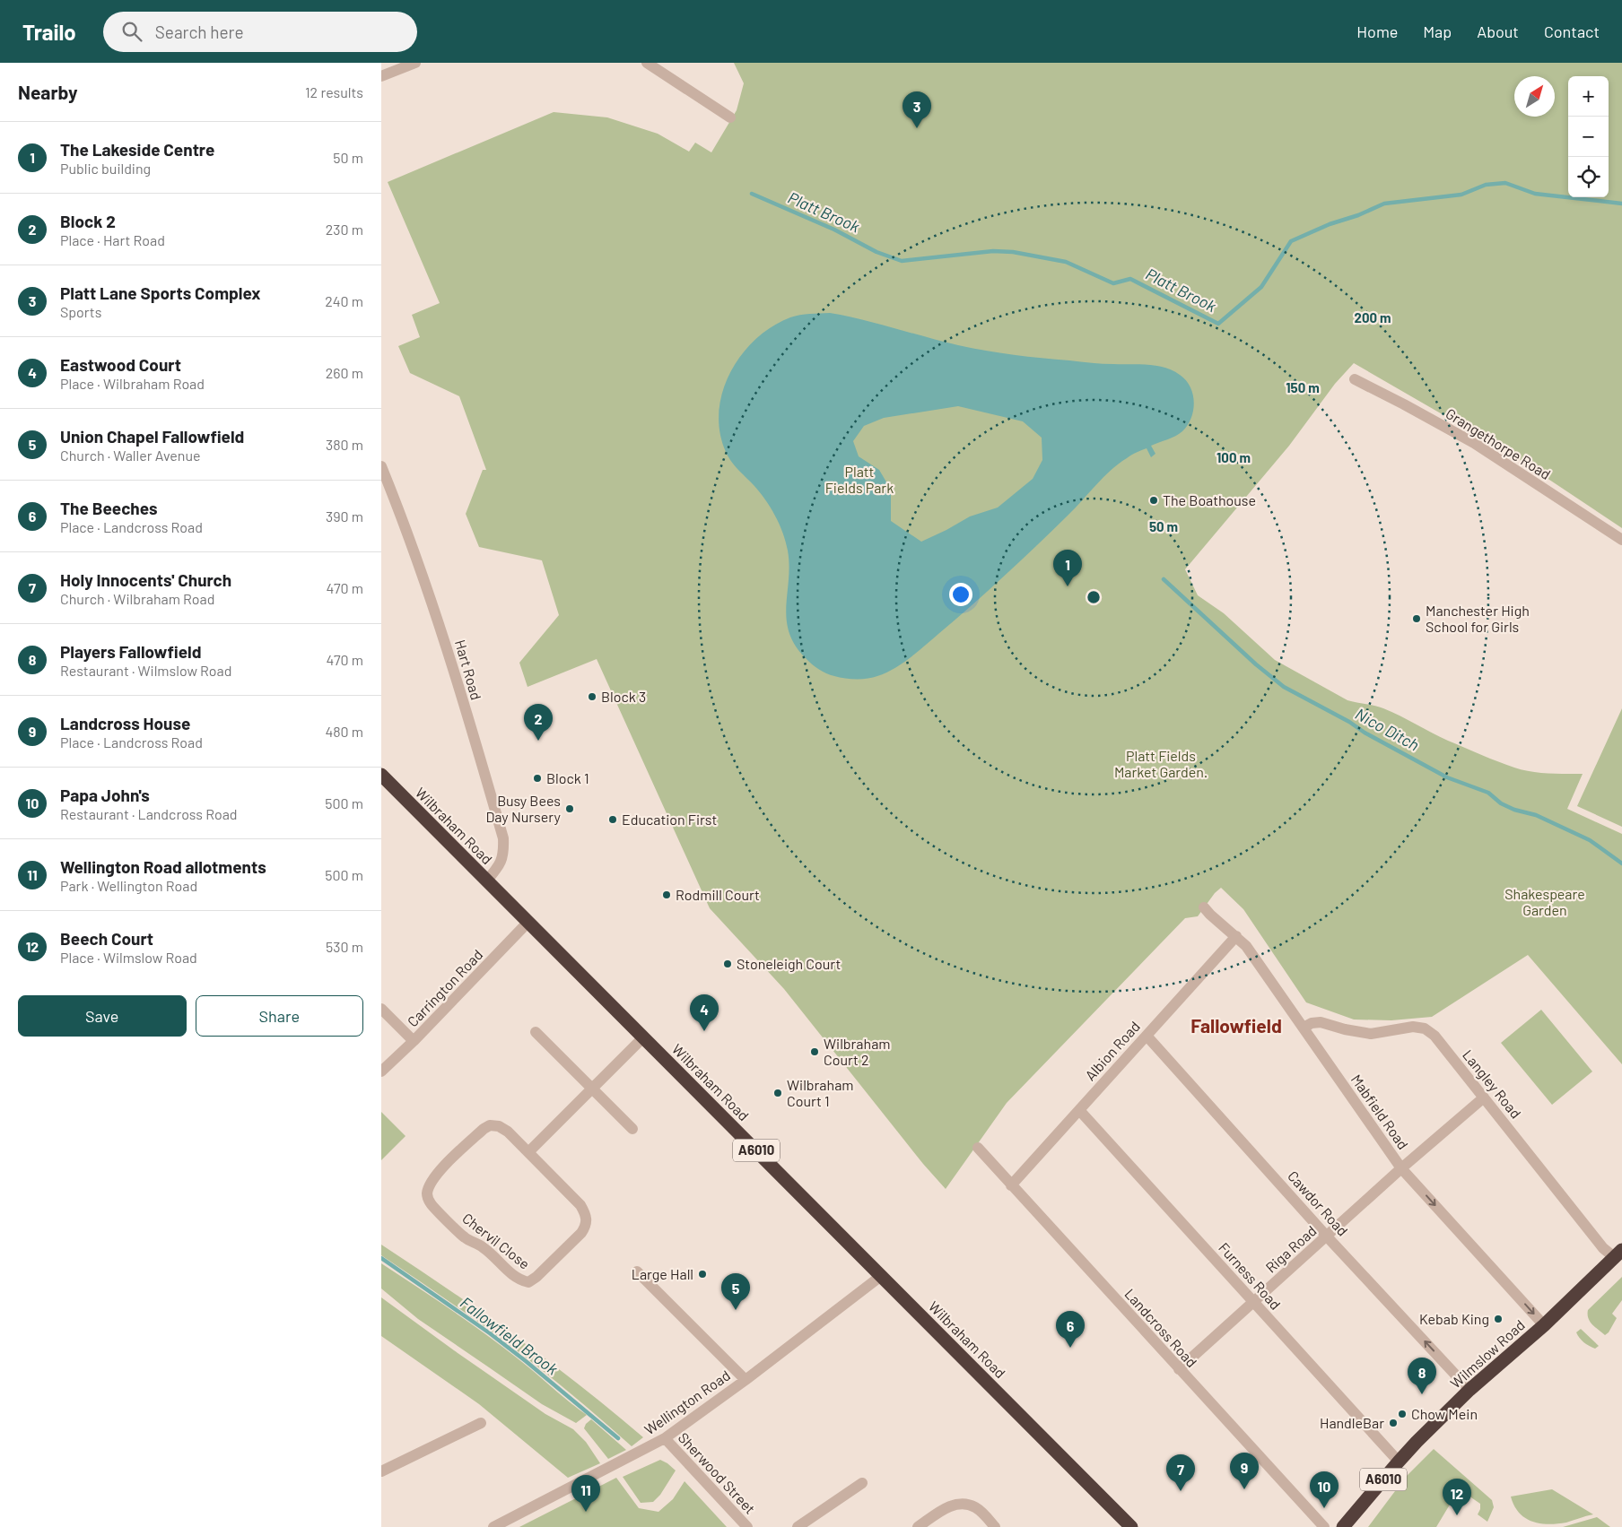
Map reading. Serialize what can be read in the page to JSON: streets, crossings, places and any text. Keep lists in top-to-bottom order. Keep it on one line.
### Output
{"streets":{"highway":["Wilbraham Road","A6010","Wilmslow Road"],"street":["Grangethorpe Road","Hart Road","Carrington Road","Albion Road","Langley Road","Mabfield Road","Cawdor Road","Chervil Close","Riga Road","Furness Road","Landcross Road","Wellington Road","Sherwood Street"]},"crossings":[["Hart Road","Wilbraham Road"],["Wilbraham Road","Carrington Road"],["Wilbraham Road","Wellington Road"],["Albion Road","Mabfield Road"],["Albion Road","Cawdor Road"],["Albion Road","Furness Road"],["Albion Road","Landcross Road"],["Langley Road","Mabfield Road"],["Langley Road","Riga Road"],["Langley Road","Wilmslow Road"],["Mabfield Road","Riga Road"],["Mabfield Road","Wilmslow Road"],["Cawdor Road","Riga Road"],["Cawdor Road","Wilmslow Road"],["Riga Road","Furness Road"],["Riga Road","Landcross Road"],["Furness Road","Wilmslow Road"],["Wellington Road","Sherwood Street"]],"one_way":["Mabfield Road","Cawdor Road"],"districts":["Fallowfield"],"water":["Platt Brook","Nico Ditch","Fallowfield Brook"],"parks":["Platt Fields Park","Platt Fields Market Garden.","Shakespeare Garden"],"places":["The Boathouse","Manchester High School for Girls","Block 3","Block 1","Busy Bees Day Nursery","Education First","Rodmill Court","Stoneleigh Court","Wilbraham Court 2","Wilbraham Court 1","Large Hall","Kebab King","Chow Mein","HandleBar"],"north":"top right","page":{"header":"Trailo","search":"Search here","nav":["Home","Map","About","Contact"],"heading":["Nearby","12 results"],"map_buttons":["+","−"],"pins":["3","1","2","4","5","6","8","9","7","10","11","12"],"list":[{"mark":"1","name":"The Lakeside Centre","note":"Public building","value":"50 m"},{"mark":"2","name":"Block 2","note":"Place · Hart Road","value":"230 m"},{"mark":"3","name":"Platt Lane Sports Complex","note":"Sports","value":"240 m"},{"mark":"4","name":"Eastwood Court","note":"Place · Wilbraham Road","value":"260 m"},{"mark":"5","name":"Union Chapel Fallowfield","note":"Church · Waller Avenue","value":"380 m"},{"mark":"6","name":"The Beeches","note":"Place · Landcross Road","value":"390 m"},{"mark":"7","name":"Holy Innocents' Church","note":"Church · Wilbraham Road","value":"470 m"},{"mark":"8","name":"Players Fallowfield","note":"Restaurant · Wilmslow Road","value":"470 m"},{"mark":"9","name":"Landcross House","note":"Place · Landcross Road","value":"480 m"},{"mark":"10","name":"Papa John's","note":"Restaurant · Landcross Road","value":"500 m"},{"mark":"11","name":"Wellington Road allotments","note":"Park · Wellington Road","value":"500 m"},{"mark":"12","name":"Beech Court","note":"Place · Wilmslow Road","value":"530 m"}],"buttons":["Save","Share"]},"rings":["200 m","150 m","100 m","50 m"]}
